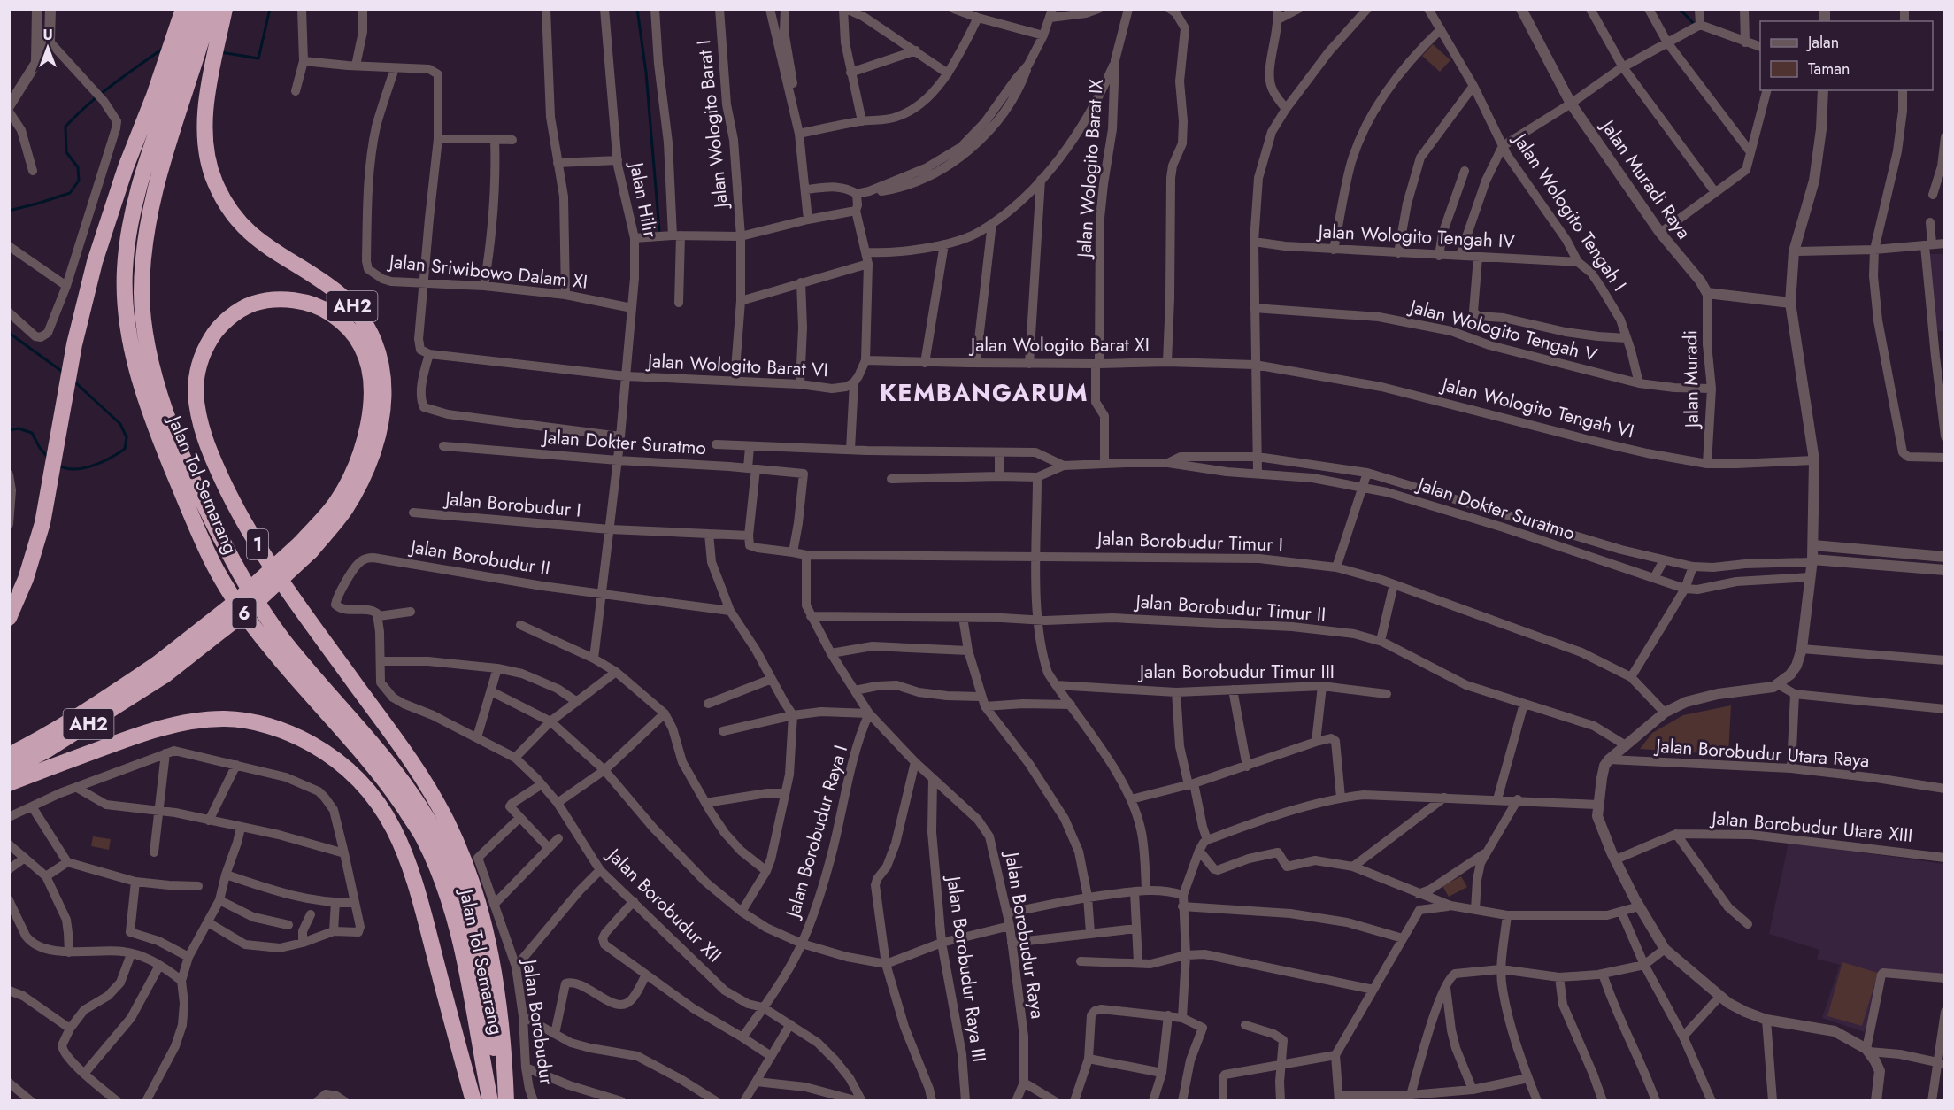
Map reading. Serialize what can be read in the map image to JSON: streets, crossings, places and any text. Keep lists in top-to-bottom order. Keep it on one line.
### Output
{"streets":{"highway":["AH2","Jalan Tol Semarang","1","6"],"street":["Jalan Wologito Barat I","Jalan Wologito Barat IX","Jalan Muradi Raya","Jalan Hilir","Jalan Wologito Tengah I","Jalan Wologito Tengah IV","Jalan Sriwibowo Dalam XI","Jalan Wologito Tengah V","Jalan Wologito Barat XI","Jalan Wologito Barat VI","Jalan Muradi","Jalan Wologito Tengah VI","Jalan Dokter Suratmo","Jalan Borobudur I","Jalan Borobudur Timur I","Jalan Borobudur II","Jalan Borobudur Timur II","Jalan Borobudur Timur III","Jalan Borobudur Utara Raya","Jalan Borobudur Utara XIII","Jalan Borobudur Raya I","Jalan Borobudur XII","Jalan Borobudur Raya","Jalan Borobudur Raya III","Jalan Borobudur"]},"crossings":[["Jalan Wologito Barat I","Jalan Wologito Barat VI"],["Jalan Wologito Barat IX","Jalan Wologito Barat XI"],["Jalan Wologito Barat IX","Jalan Dokter Suratmo"],["Jalan Muradi Raya","Jalan Muradi"],["Jalan Hilir","Jalan Sriwibowo Dalam XI"],["Jalan Hilir","Jalan Wologito Barat VI"],["Jalan Hilir","Jalan Dokter Suratmo"],["Jalan Wologito Tengah I","Jalan Wologito Tengah IV"],["Jalan Wologito Tengah I","Jalan Wologito Tengah V"],["AH2","Jalan Tol Semarang"],["AH2","1"],["Jalan Wologito Tengah V","Jalan Muradi"],["Jalan Wologito Barat XI","Jalan Wologito Barat VI"],["Jalan Wologito Barat XI","Jalan Wologito Tengah VI"],["Jalan Muradi","Jalan Wologito Tengah VI"],["Jalan Dokter Suratmo","Jalan Borobudur Timur I"],["Jalan Tol Semarang","1"],["Jalan Borobudur I","Jalan Borobudur Timur I"],["Jalan Borobudur Timur I","Jalan Borobudur Raya"],["Jalan Borobudur Timur II","Jalan Borobudur Raya"],["Jalan Borobudur Raya I","Jalan Borobudur XII"],["Jalan Borobudur Raya I","Jalan Borobudur Raya"],["Jalan Borobudur Raya","Jalan Borobudur Raya III"]],"districts":["KEMBANGARUM"],"legend":["Jalan","Taman"],"north":"top"}
